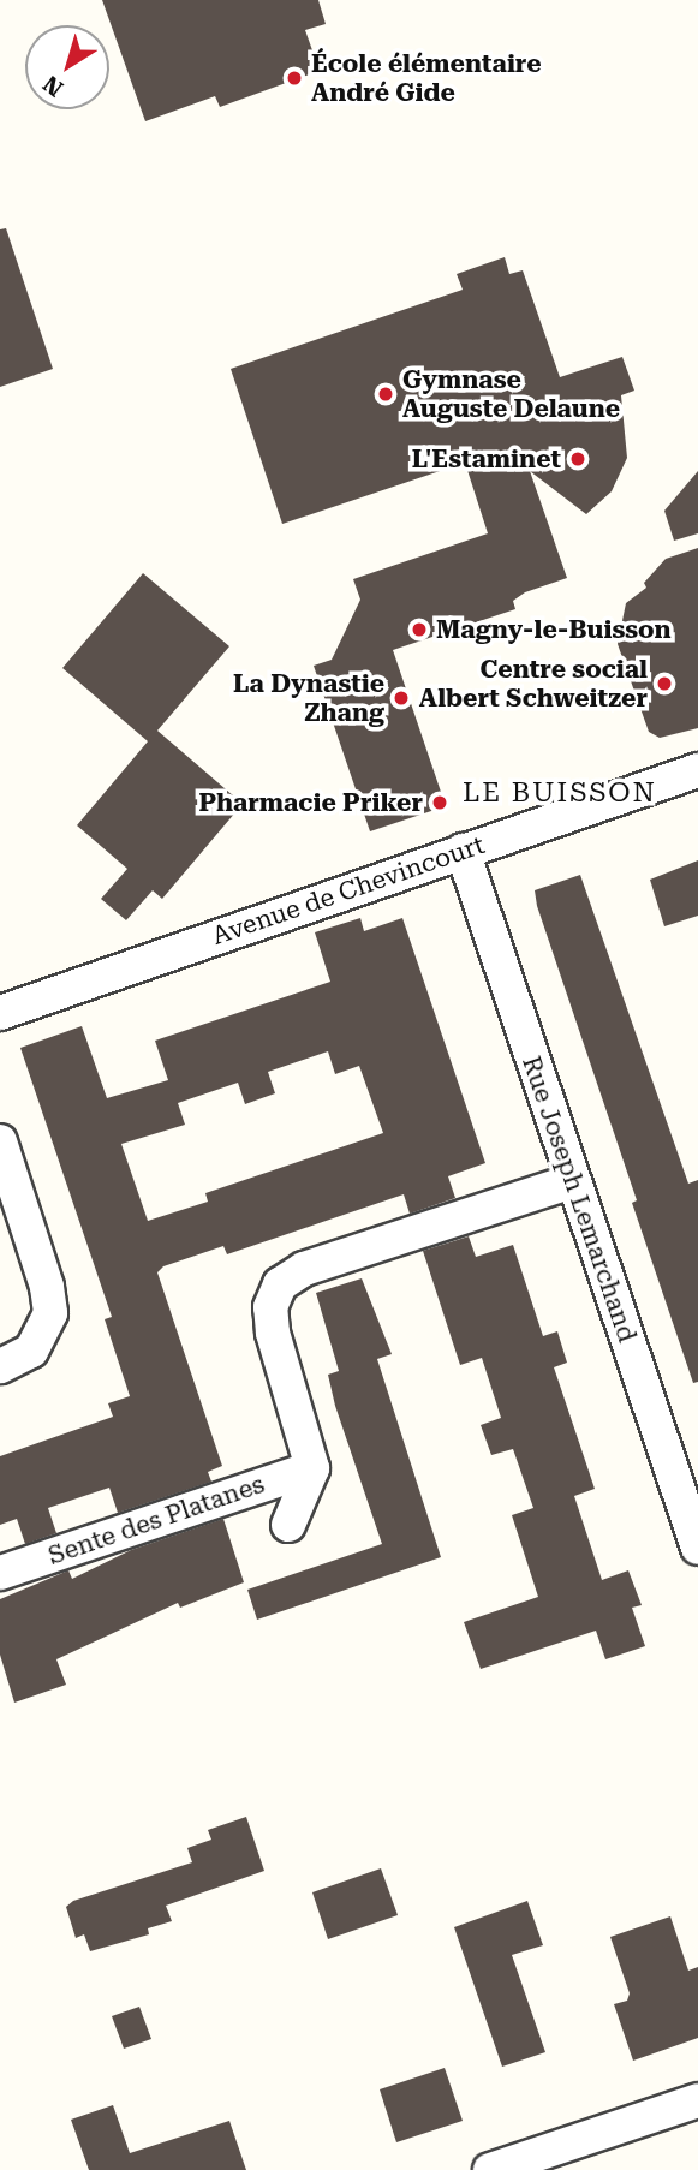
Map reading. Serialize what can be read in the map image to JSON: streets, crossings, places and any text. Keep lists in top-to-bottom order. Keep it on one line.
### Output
{"streets":{"street":["Avenue de Chevincourt","Rue Joseph Lemarchand","Sente des Platanes"]},"crossings":[["Avenue de Chevincourt","Rue Joseph Lemarchand"]],"districts":["LE BUISSON"],"places":["École élémentaire André Gide","Gymnase Auguste Delaune","L'Estaminet","Magny-le-Buisson","Centre social Albert Schweitzer","La Dynastie Zhang","Pharmacie Priker"],"north":"bottom left"}
